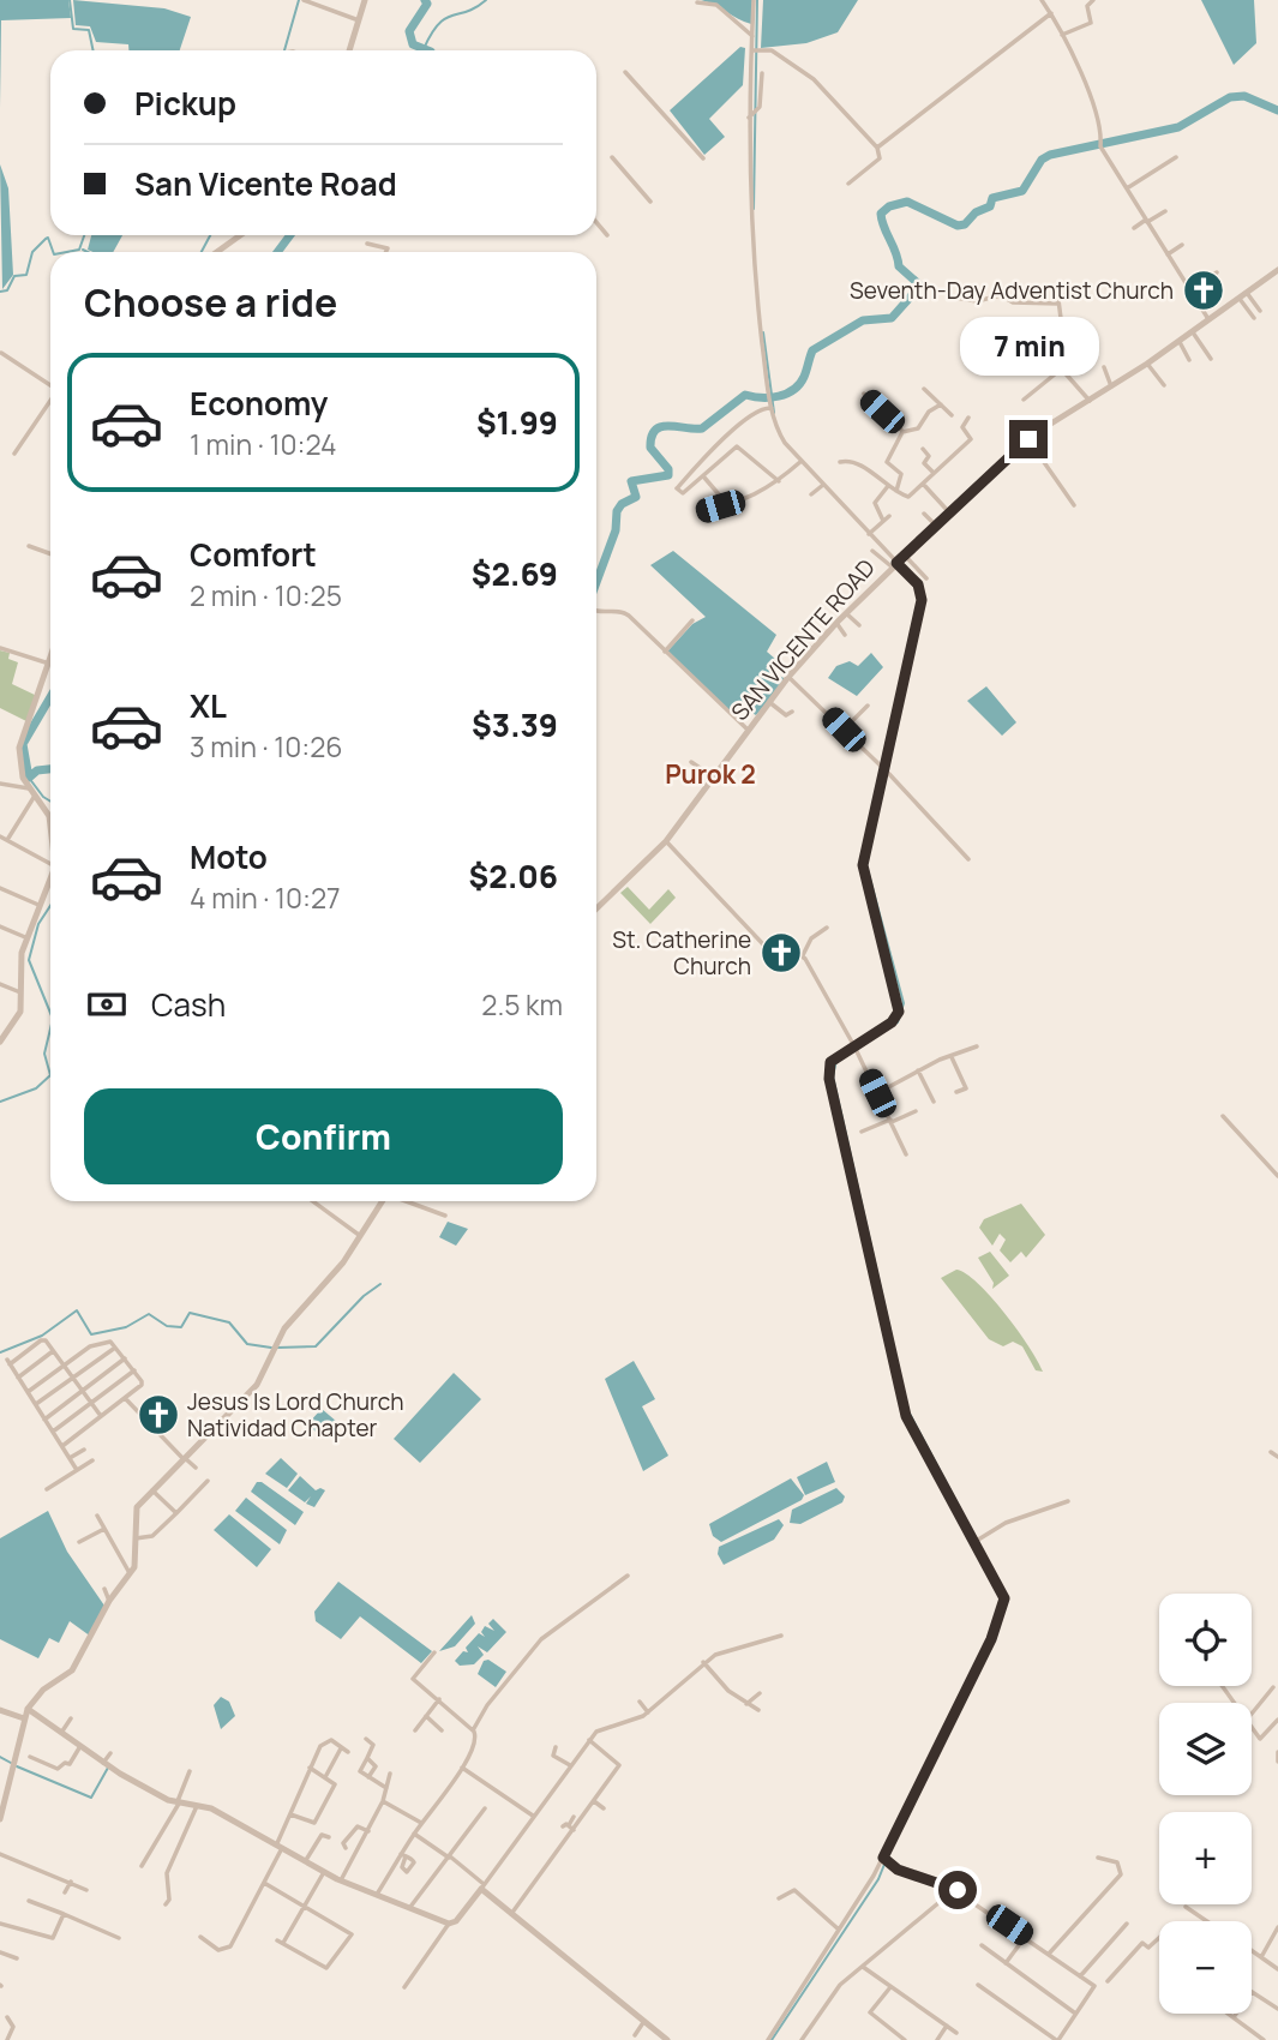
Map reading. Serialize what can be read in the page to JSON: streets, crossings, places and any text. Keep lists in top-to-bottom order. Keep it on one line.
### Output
{"streets":{"street":["SAN VICENTE ROAD"]},"districts":["Purok 2"],"places":{"church":["Seventh-Day Adventist Church","St. Catherine Church","Jesus Is Lord Church Natividad Chapter"]},"page":{"banner":["Pickup","San Vicente Road"],"heading":"Choose a ride","bubble":"7 min","list":[{"name":"Economy","note":"1 min · 10:24","value":"$1.99"},{"name":"Comfort","note":"2 min · 10:25","value":"$2.69"},{"name":"XL","note":"3 min · 10:26","value":"$3.39"},{"name":"Moto","note":"4 min · 10:27","value":"$2.06"}],"pay":["Cash","2.5 km"],"buttons":"Confirm","map_buttons":["+","−"]}}
